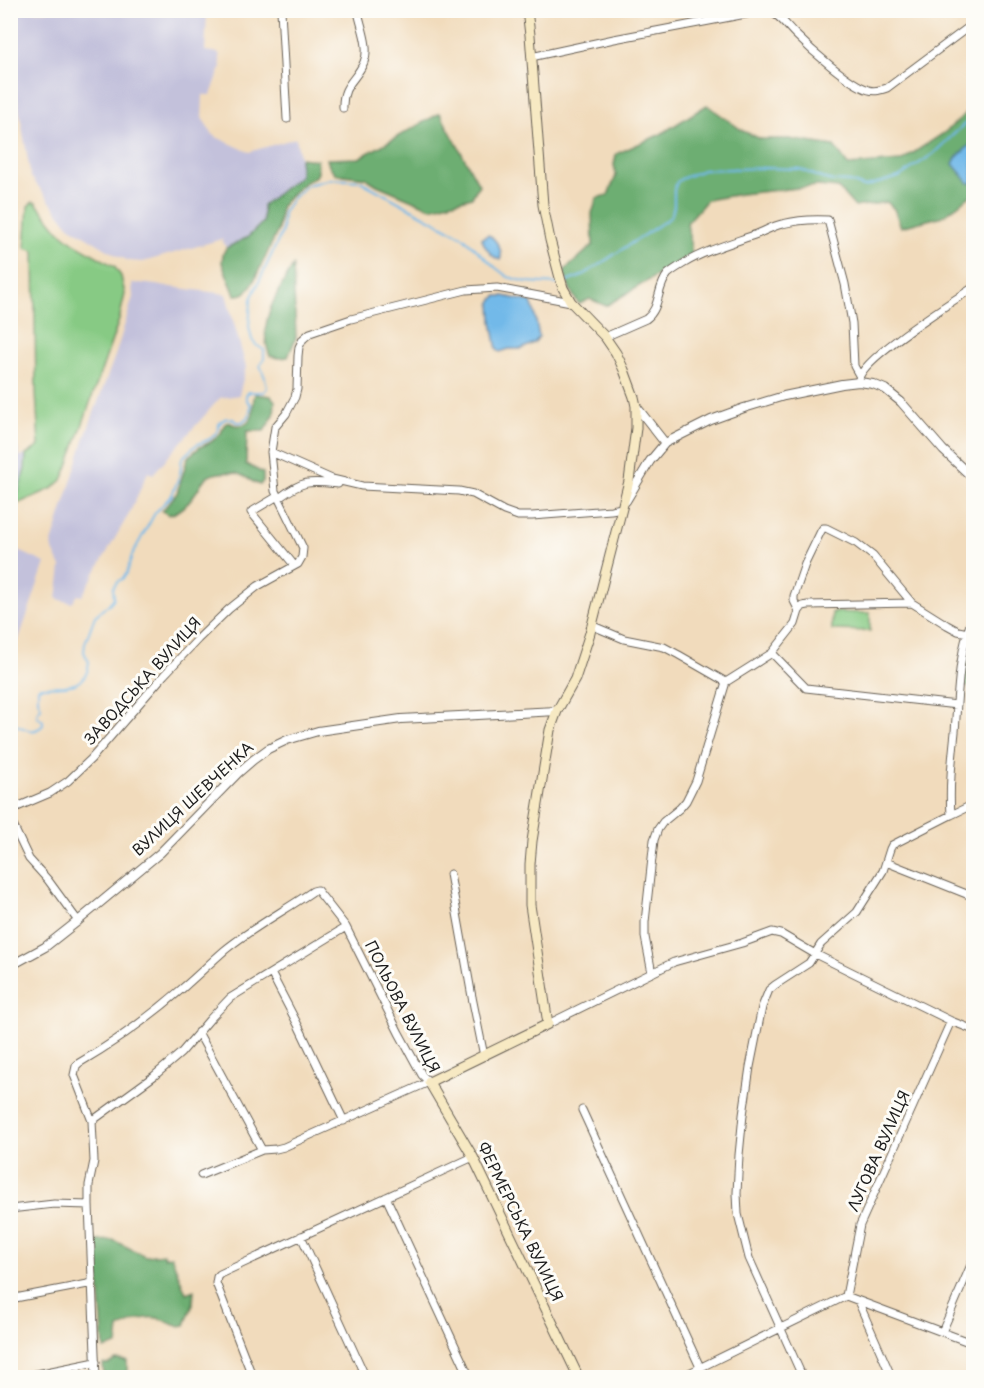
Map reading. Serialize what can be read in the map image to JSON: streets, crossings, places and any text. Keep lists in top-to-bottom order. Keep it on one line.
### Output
{"streets":{"main road":["ФЕРМЕРСЬКА ВУЛИЦЯ"],"street":["ЗАВОДСЬКА ВУЛИЦЯ","ВУЛИЦЯ ШЕВЧЕНКА","ПОЛЬОВА ВУЛИЦЯ","ЛУГОВА ВУЛИЦЯ"]},"crossings":[["ПОЛЬОВА ВУЛИЦЯ","ФЕРМЕРСЬКА ВУЛИЦЯ"]]}
